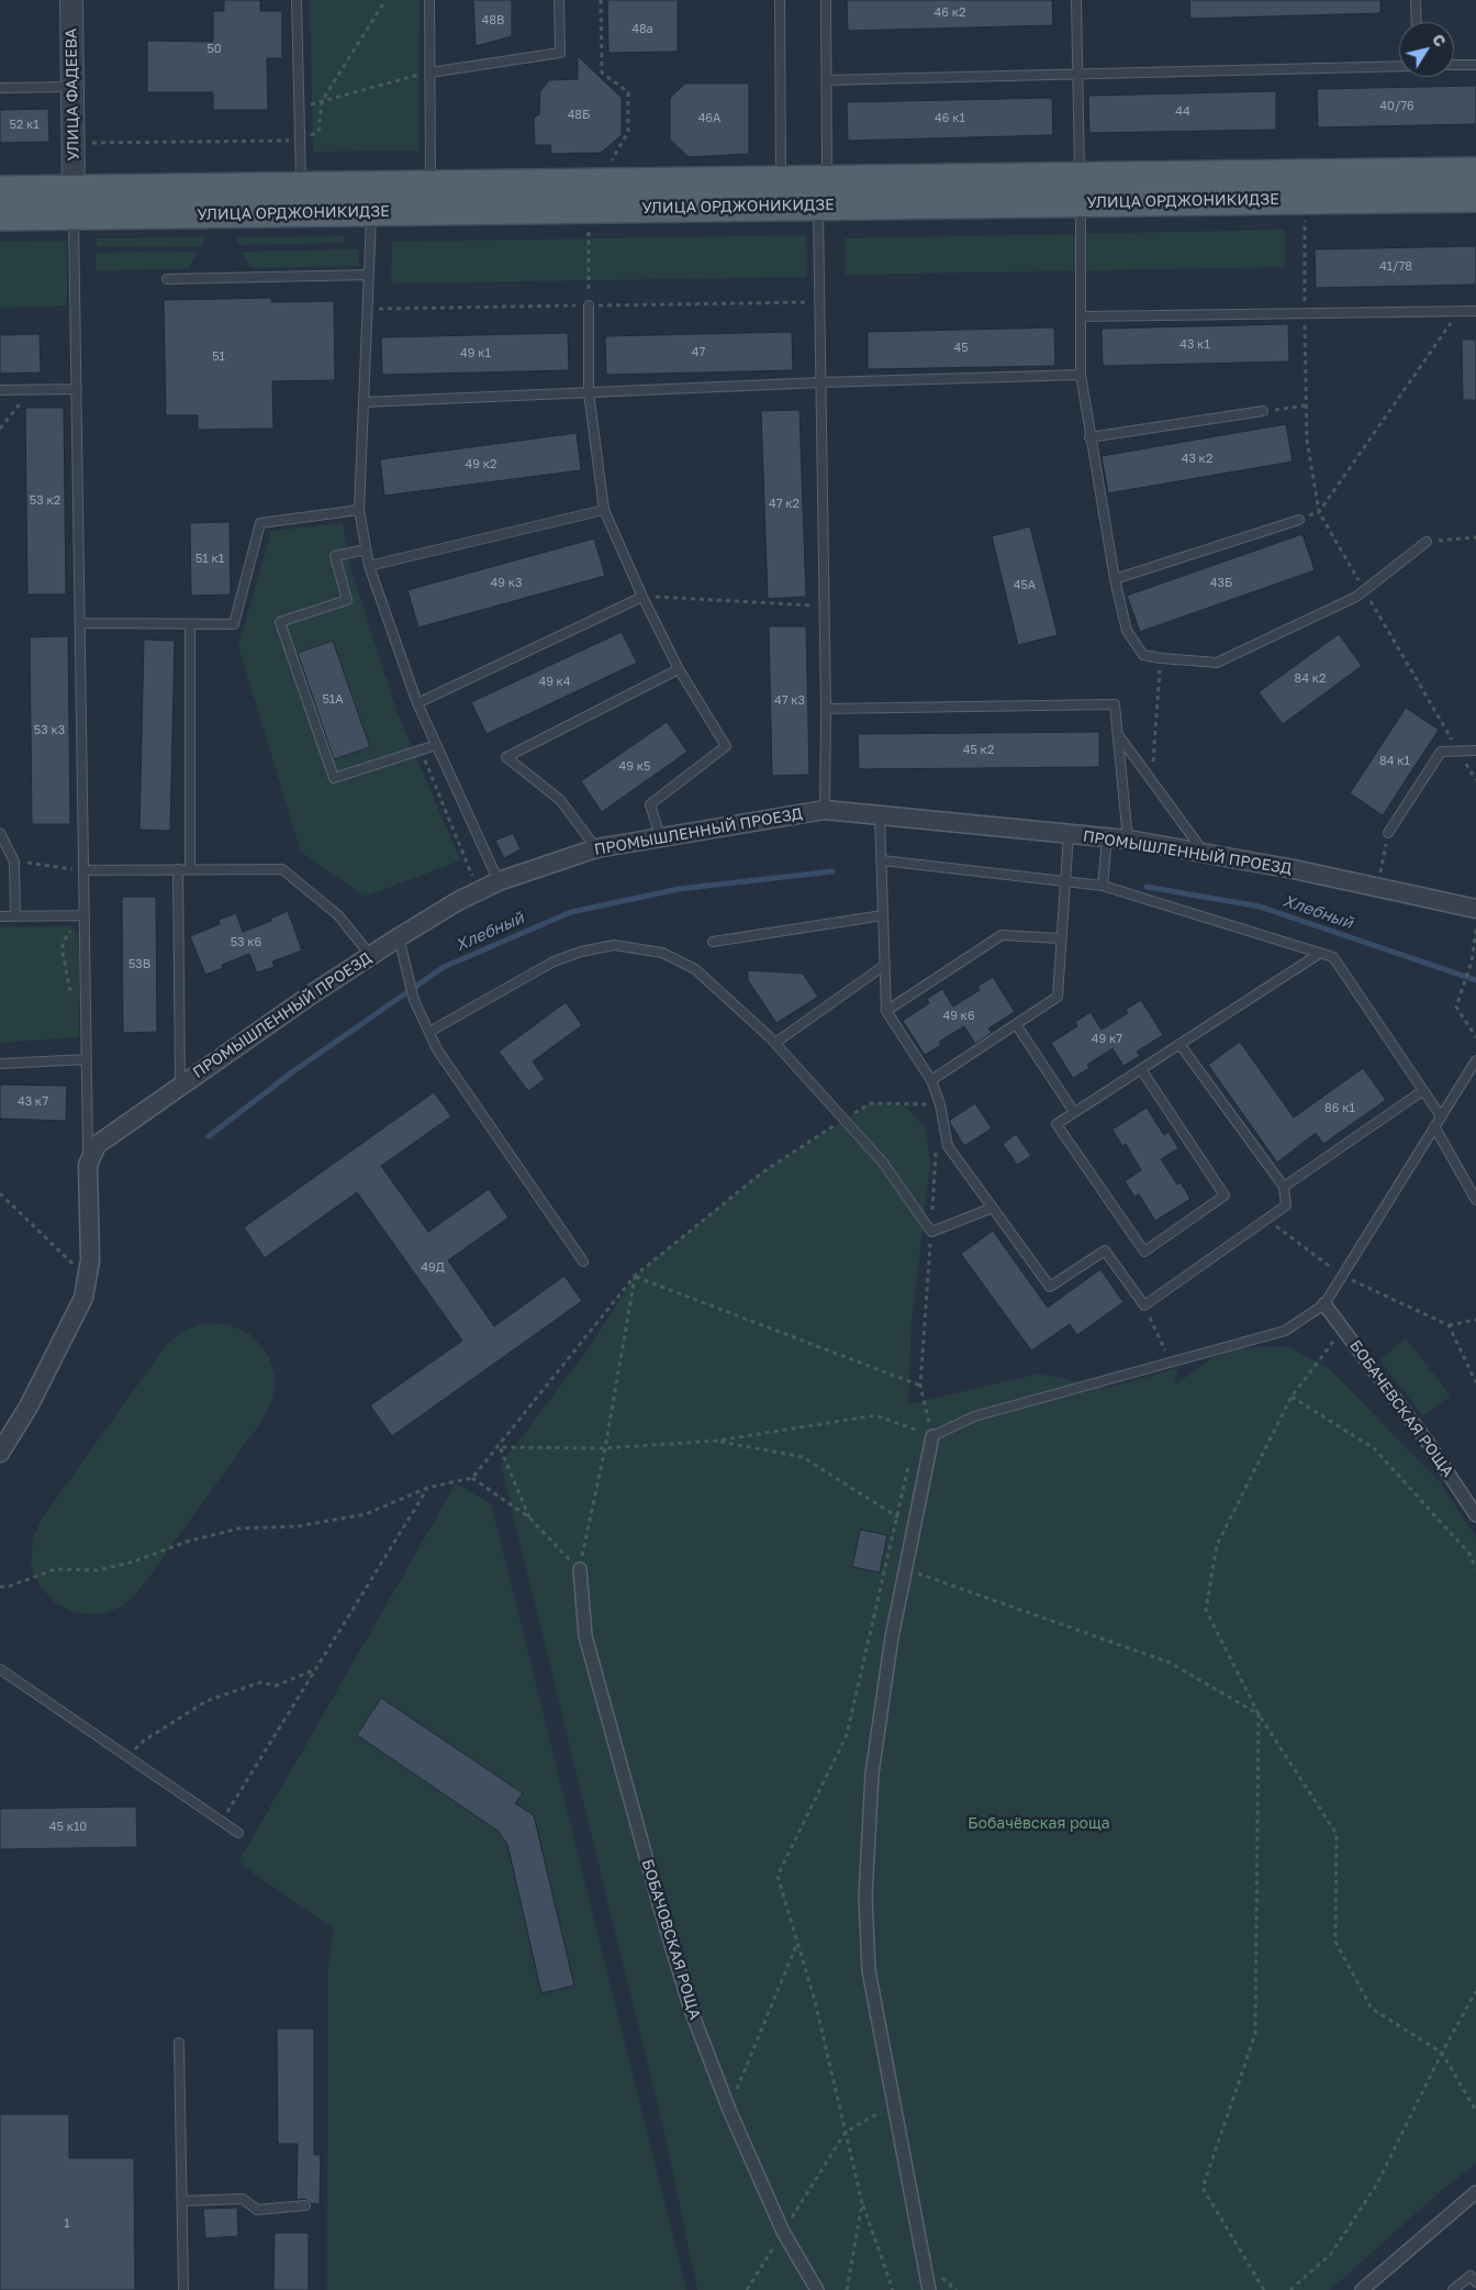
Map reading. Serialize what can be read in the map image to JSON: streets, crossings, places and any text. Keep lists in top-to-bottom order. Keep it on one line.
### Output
{"streets":{"main road":["УЛИЦА ОРДЖОНИКИДЗЕ"],"street":["УЛИЦА ФАДЕЕВА","ПРОМЫШЛЕННЫЙ ПРОЕЗД","БОБАЧЕВСКАЯ РОЩА","БОБАЧОВСКАЯ РОЩА"]},"crossings":[["УЛИЦА ФАДЕЕВА","УЛИЦА ОРДЖОНИКИДЗЕ"]],"water":["Хлебный"],"parks":["Бобачёвская роща"],"house_numbers":["46 к2","48В","48а","50","40/76","44","48Б","46А","46 к1","52 к1","41/78","43 к1","45","47","49 к1","51","43 к2","49 к2","53 к2","47 к2","51 к1","49 к3","43Б","45А","84 к2","49 к4","51А","47 к3","53 к3","45 к2","84 к1","49 к5","53 к6","53В","49 к6","49 к7","43 к7","86 к1","49Д","45 к10","1"],"north":"top right"}
